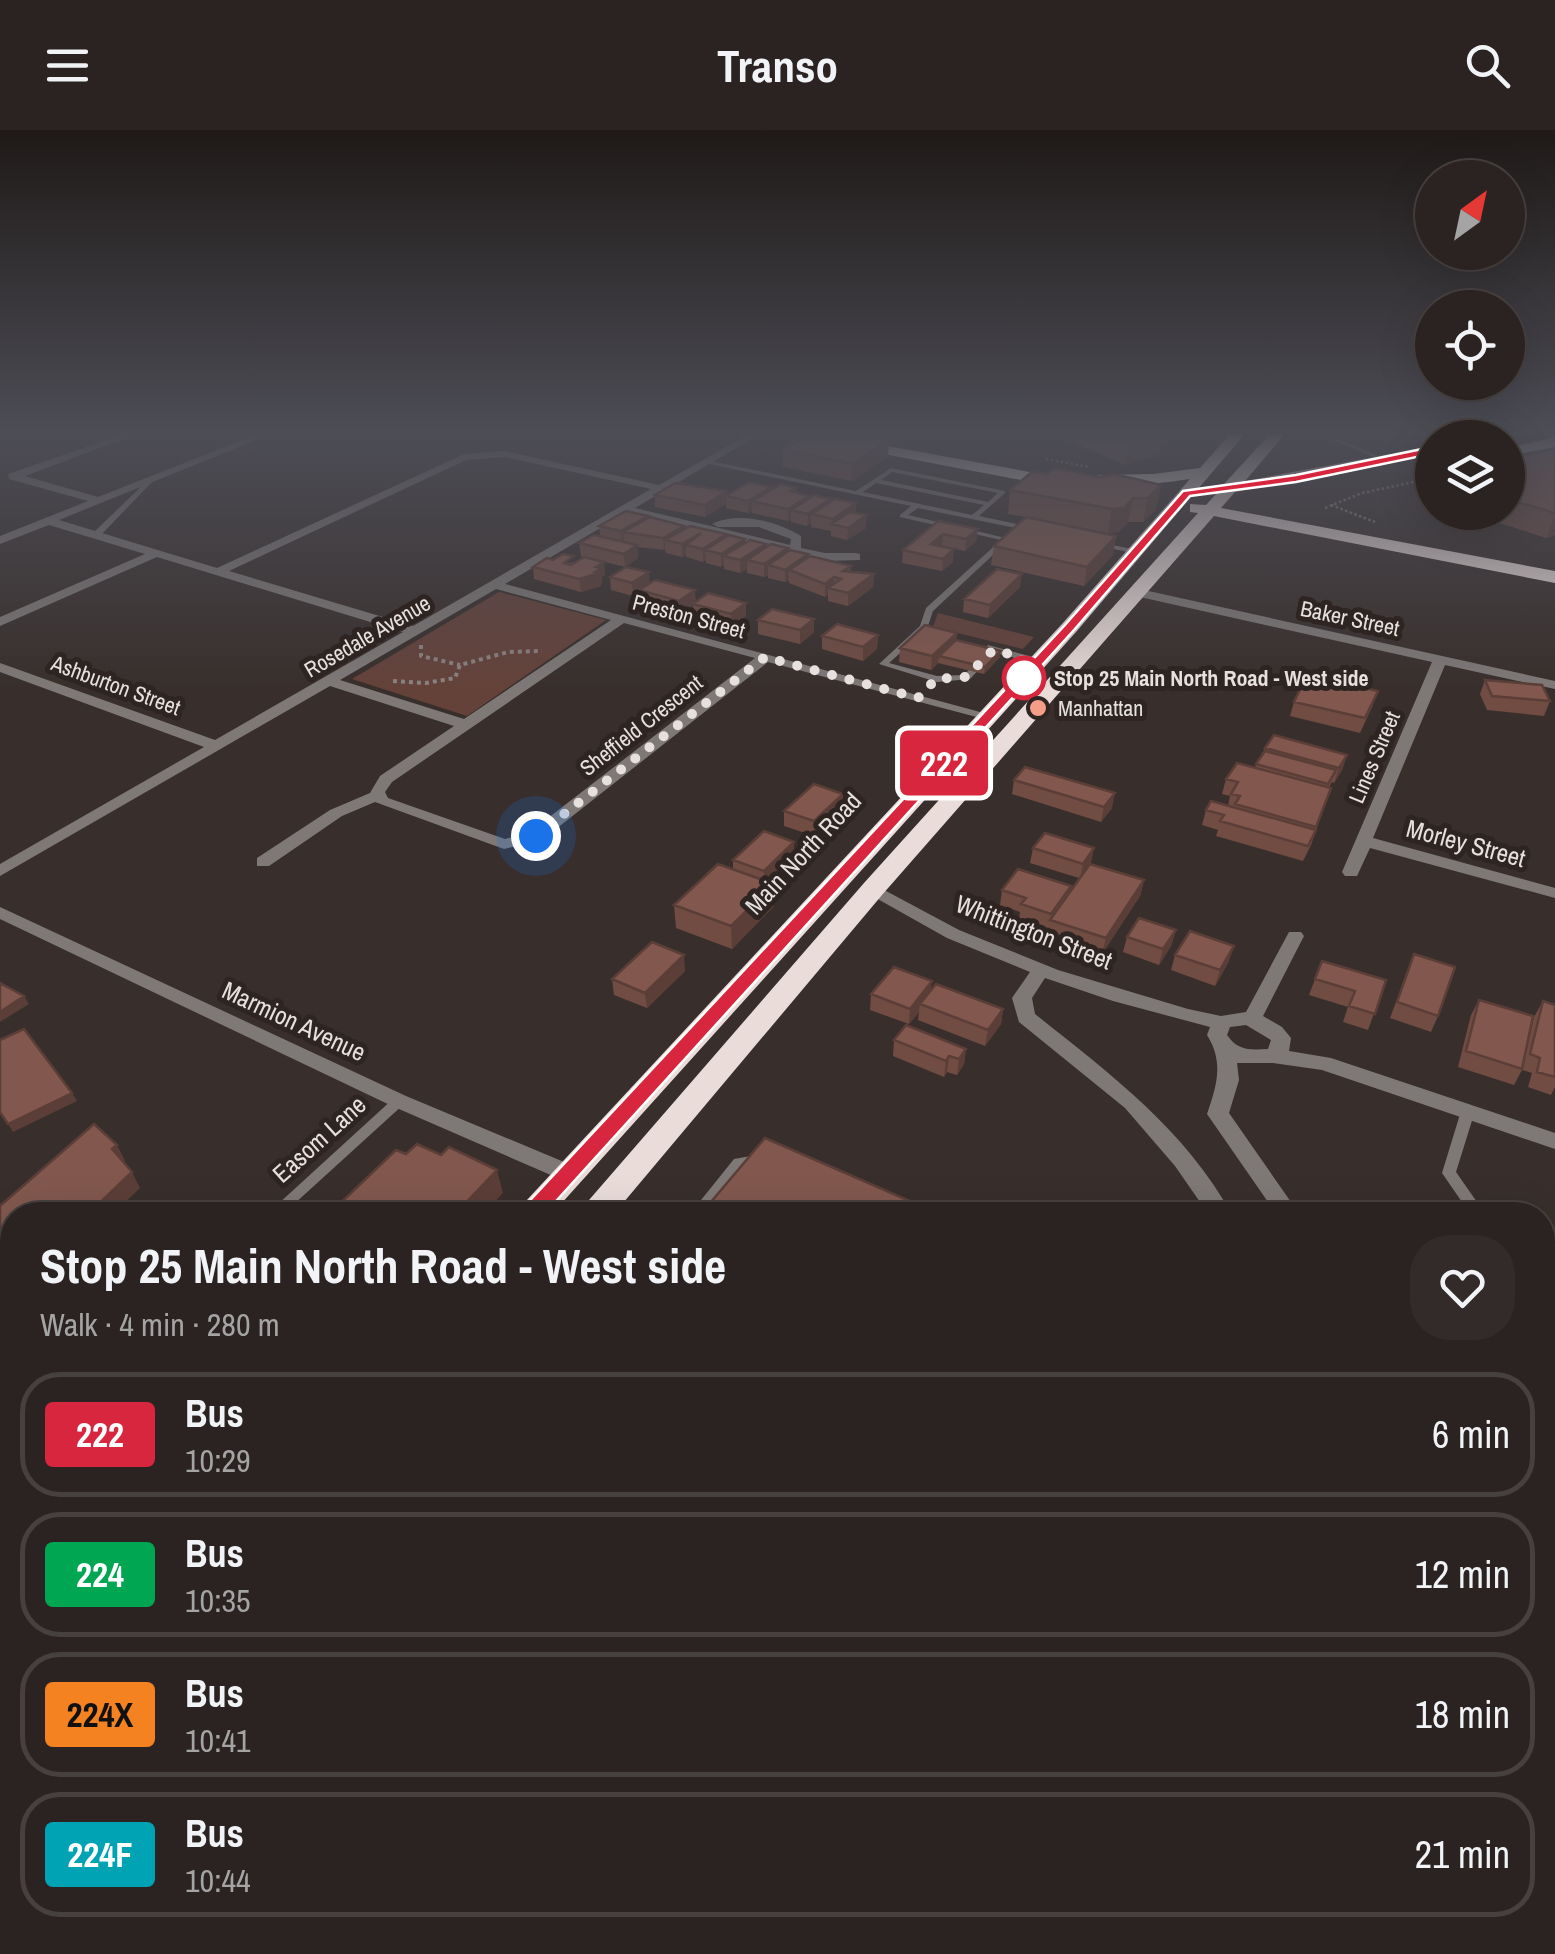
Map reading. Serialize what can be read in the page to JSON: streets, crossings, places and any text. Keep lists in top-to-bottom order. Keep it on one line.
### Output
{"streets":{"highway":["Main North Road"],"street":["Preston Street","Baker Street","Rosedale Avenue","Ashburton Street","Sheffield Crescent","Lines Street","Morley Street","Whittington Street","Marmion Avenue"],"lane":["Easom Lane"]},"crossings":[["Preston Street","Rosedale Avenue"],["Preston Street","Sheffield Crescent"],["Preston Street","Main North Road"],["Baker Street","Lines Street"],["Rosedale Avenue","Ashburton Street"],["Lines Street","Morley Street"],["Main North Road","Marmion Avenue"],["Marmion Avenue","Easom Lane"]],"places":["Stop 25 Main North Road - West side","Manhattan"],"lines":["bus line 222"],"north":"top right","page":{"header":"Transo","on_map":"222","heading":["Stop 25 Main North Road - West side","Walk · 4 min · 280 m"],"list":[{"mark":"222","name":"Bus","note":"10:29","value":"6 min"},{"mark":"224","name":"Bus","note":"10:35","value":"12 min"},{"mark":"224X","name":"Bus","note":"10:41","value":"18 min"},{"mark":"224F","name":"Bus","note":"10:44","value":"21 min"}]}}
